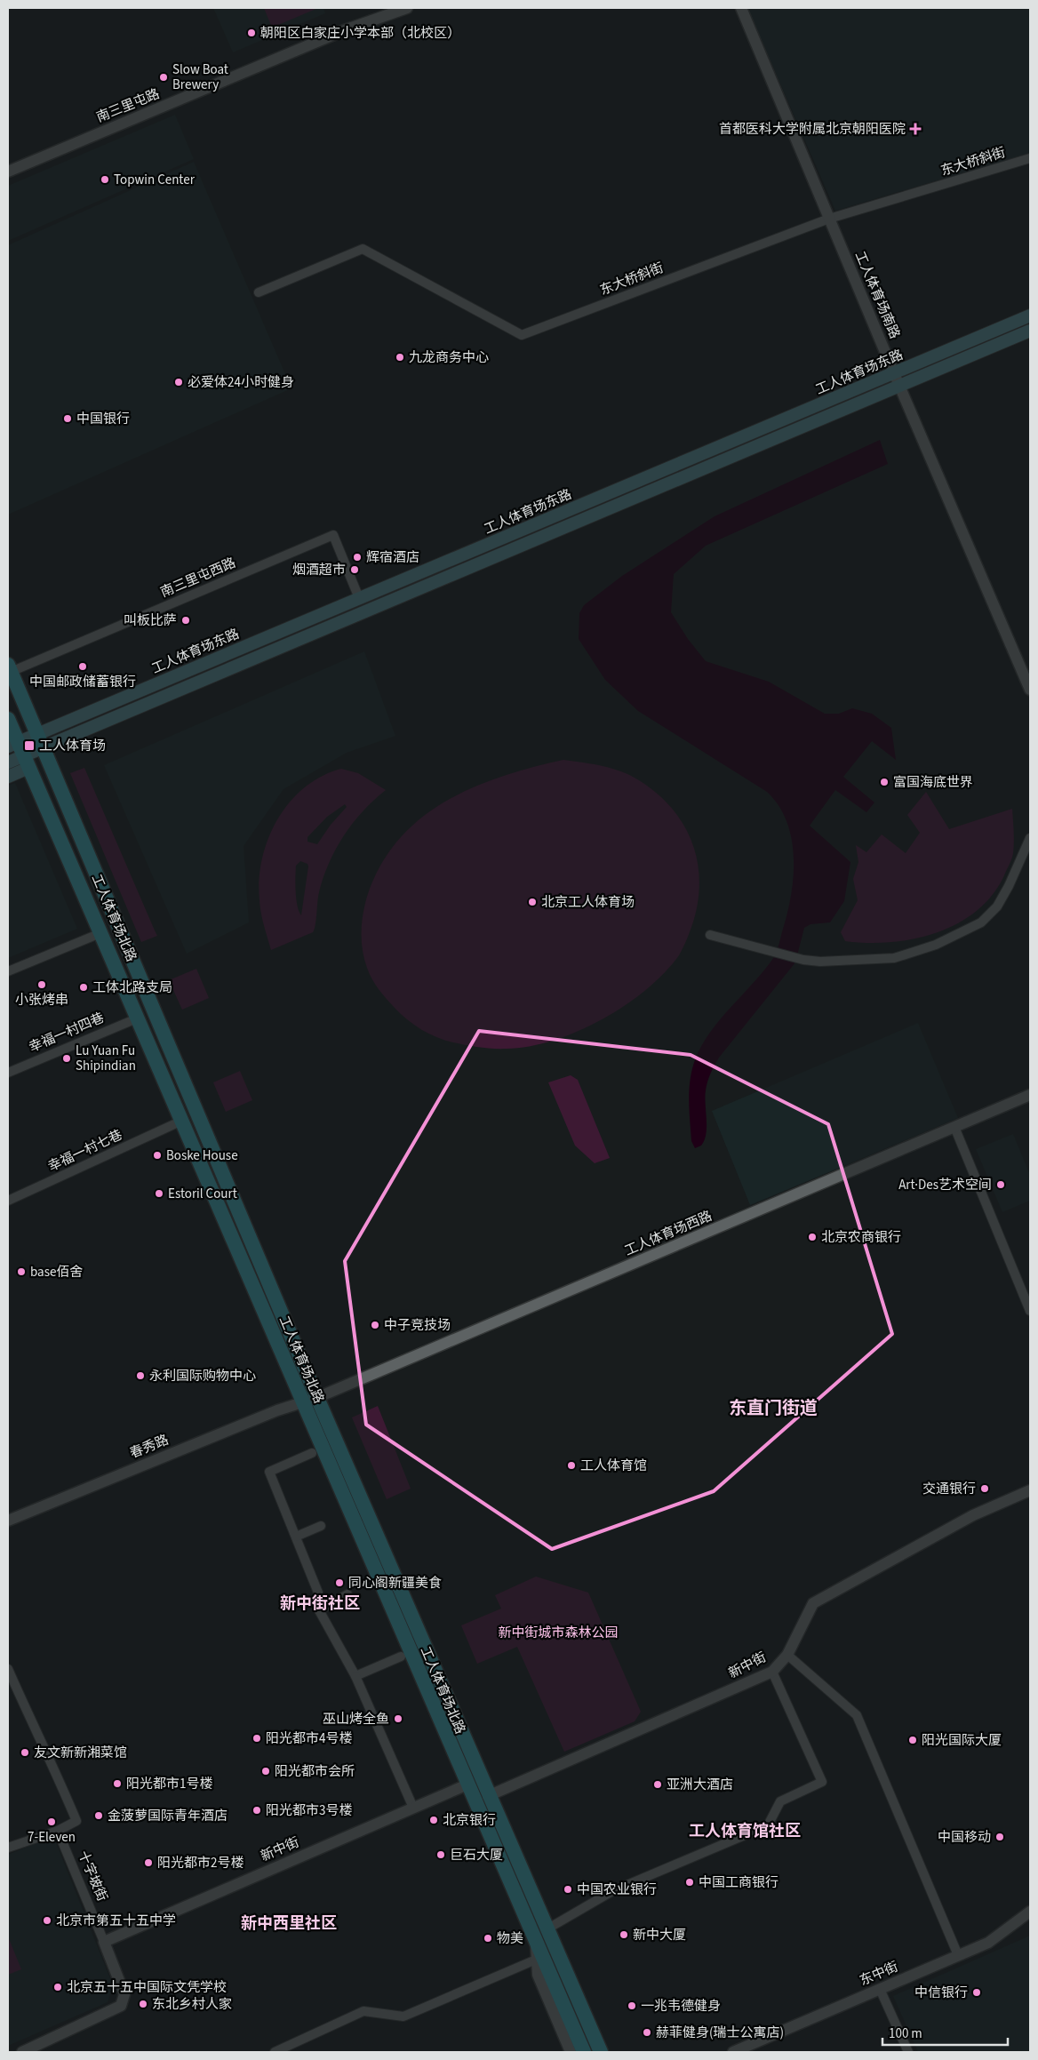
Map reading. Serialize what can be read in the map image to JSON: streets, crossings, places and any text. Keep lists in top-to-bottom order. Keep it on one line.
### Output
{"streets":{"main road":["工人体育场东路","工人体育场北路"],"street":["南三里屯路","东大桥斜街","工人体育场南路","南三里屯西路","幸福一村四巷","幸福一村七巷","工人体育场西路","春秀路","新中街","十字坡街","东中街"]},"crossings":[["东大桥斜街","工人体育场南路"],["工人体育场南路","工人体育场东路"],["工人体育场东路","南三里屯西路"],["工人体育场东路","工人体育场北路"],["南三里屯西路","工人体育场北路"],["工人体育场北路","幸福一村四巷"],["工人体育场北路","工人体育场西路"],["工人体育场北路","春秀路"],["工人体育场北路","新中街"],["工人体育场西路","春秀路"],["新中街","十字坡街"]],"districts":["东直门街道","新中街社区","工人体育馆社区","新中西里社区"],"parks":["新中街城市森林公园"],"places":{"other":["朝阳区白家庄小学本部（北校区）","Slow Boat Brewery","Topwin Center","九龙商务中心","必爱体24小时健身","中国银行","辉宿酒店","烟酒超市","叫板比萨","中国邮政储蓄银行","富国海底世界","北京工人体育场","小张烤串","工体北路支局","Lu Yuan Fu Shipindian","Boske House","Art·Des艺术空间","Estoril Court","北京农商银行","base佰舍","中子竞技场","永利国际购物中心","工人体育馆","交通银行","同心阁新疆美食","巫山烤全鱼","阳光都市4号楼","阳光国际大厦","友文新新湘菜馆","阳光都市会所","阳光都市1号楼","亚洲大酒店","阳光都市3号楼","金菠萝国际青年酒店","北京银行","7-Eleven","中国移动","巨石大厦","阳光都市2号楼","中国工商银行","中国农业银行","北京市第五十五中学","新中大厦","物美","北京五十五中国际文凭学校","中信银行","东北乡村人家","一兆韦德健身","赫菲健身(瑞士公寓店)"],"health":["首都医科大学附属北京朝阳医院"],"transit":["工人体育场"]},"scale_bar":"100 m"}
